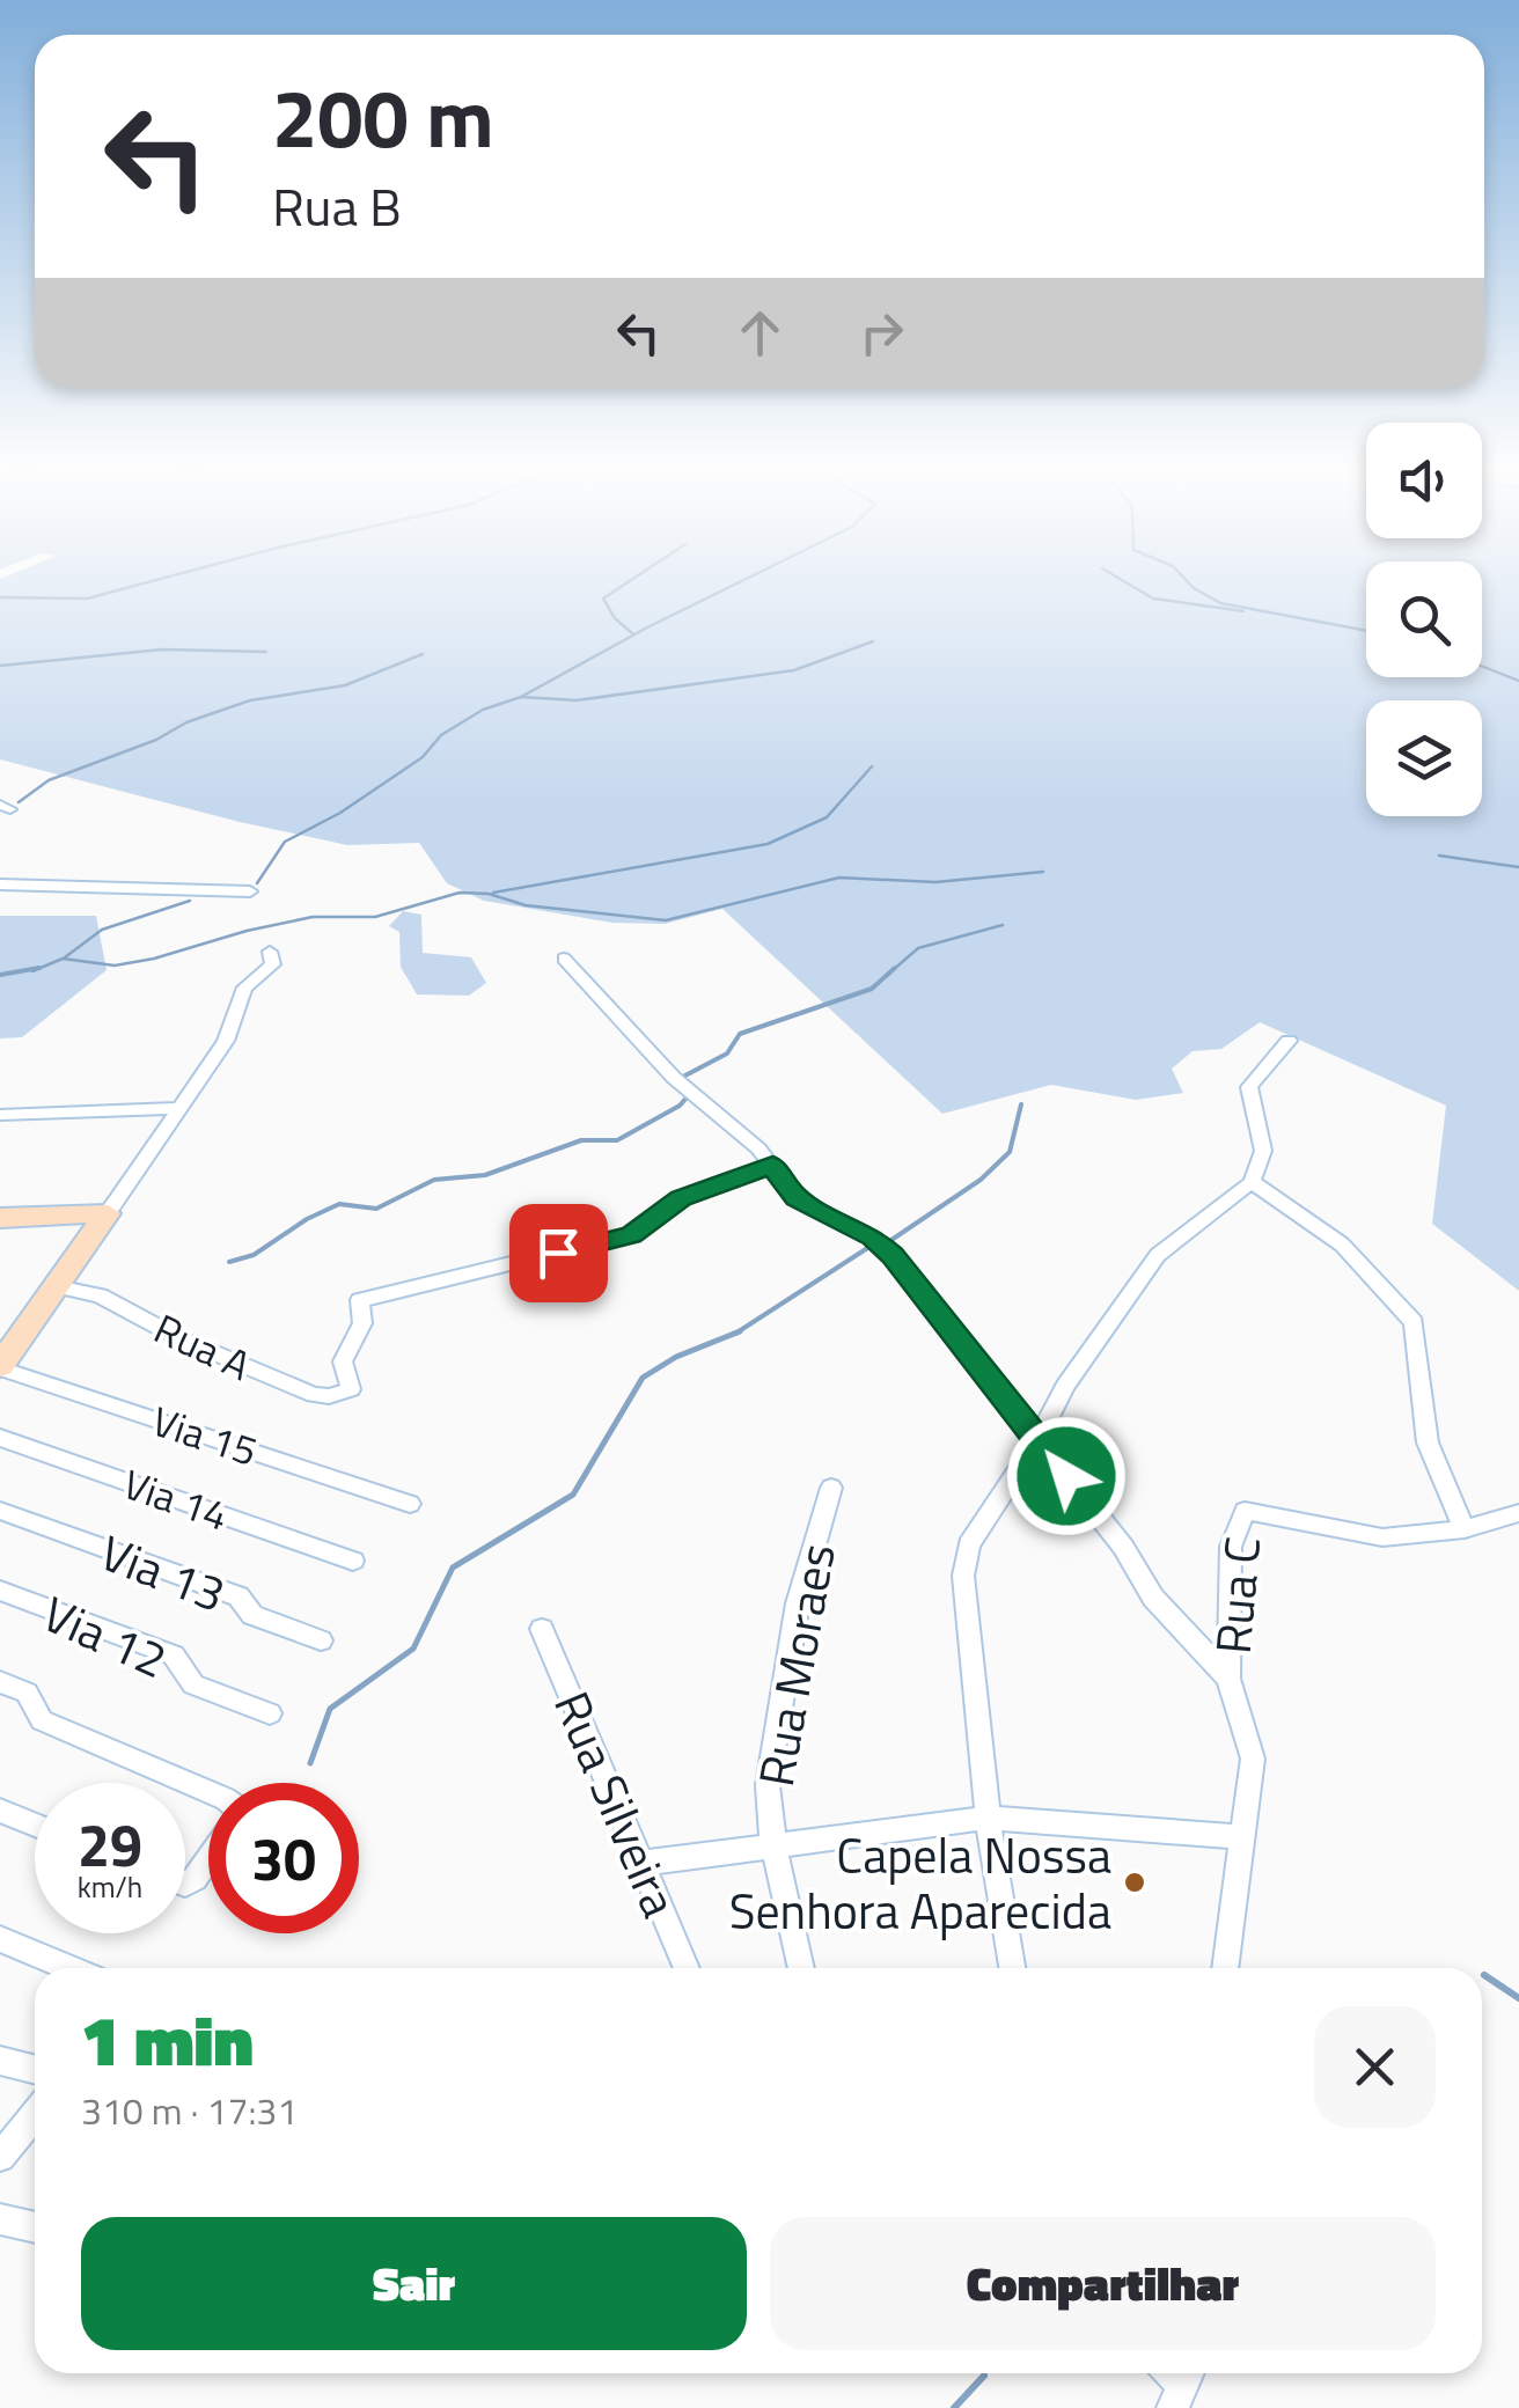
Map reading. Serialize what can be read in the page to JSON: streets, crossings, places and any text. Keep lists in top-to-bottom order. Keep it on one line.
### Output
{"streets":{"street":["Rua A","Via 15","Via 14","Via 13","Rua C","Via 12","Rua Moraes","Rua Silveira"]},"places":["Capela Nossa Senhora Aparecida"],"page":{"turn":["200 m","Rua B"],"speed":"29 km/h","limit":"30","heading":["1 min","310 m · 17:31"],"buttons":["Sair","Compartilhar"]}}
